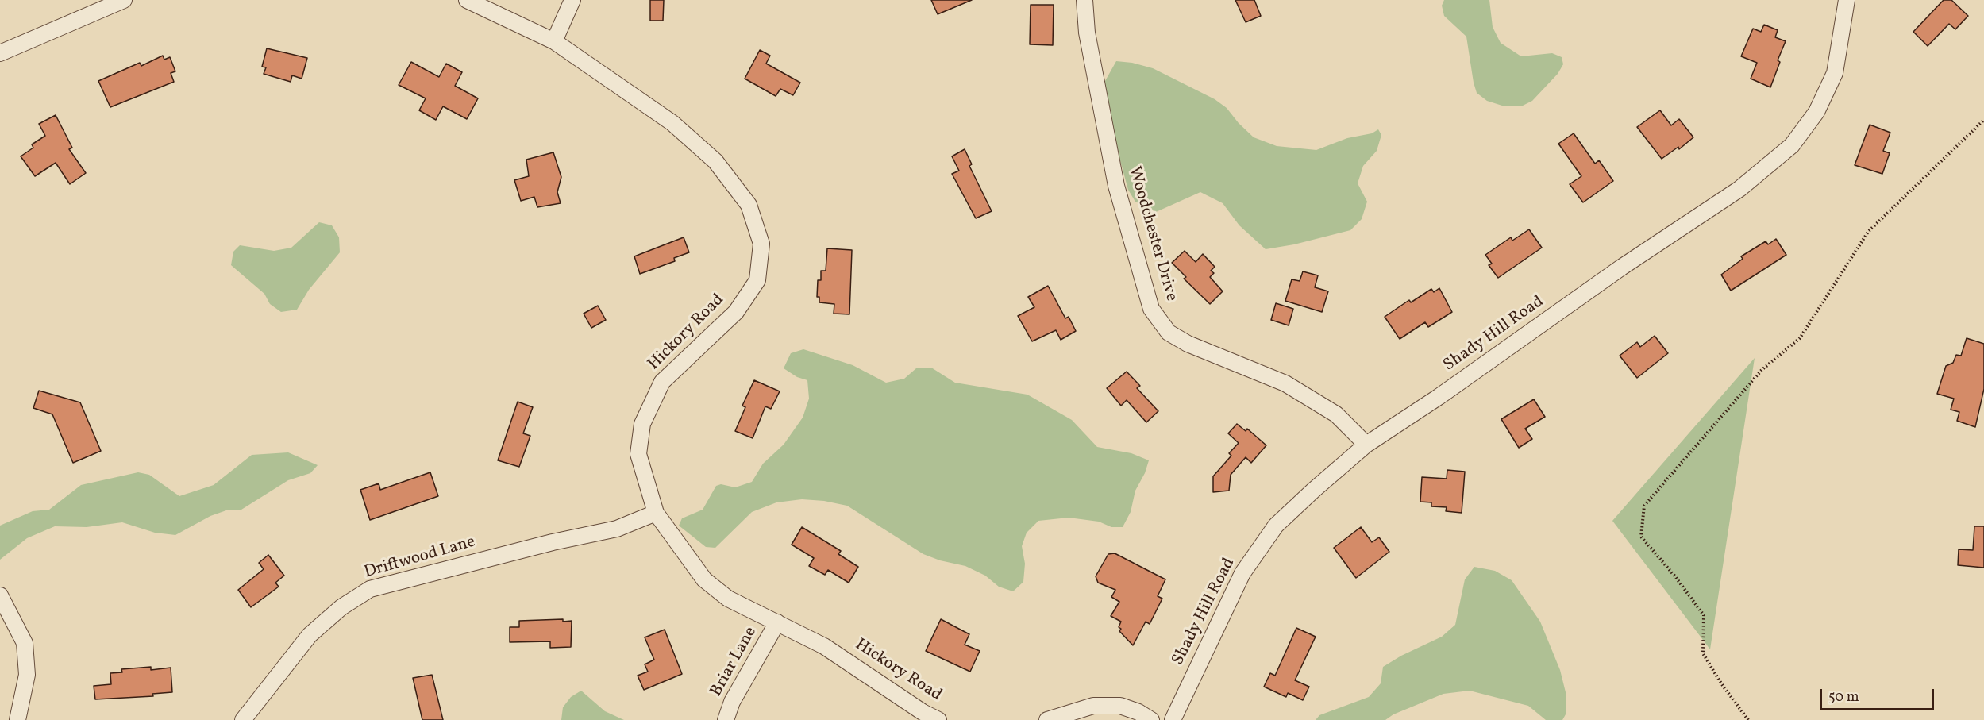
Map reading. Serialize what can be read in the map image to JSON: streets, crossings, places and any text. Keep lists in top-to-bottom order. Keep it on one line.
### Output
{"streets":{"street":["Woodchester Drive","Hickory Road","Shady Hill Road","Driftwood Lane","Briar Lane"]},"crossings":[["Woodchester Drive","Shady Hill Road"],["Hickory Road","Driftwood Lane"],["Hickory Road","Briar Lane"]],"scale_bar":"50 m"}
